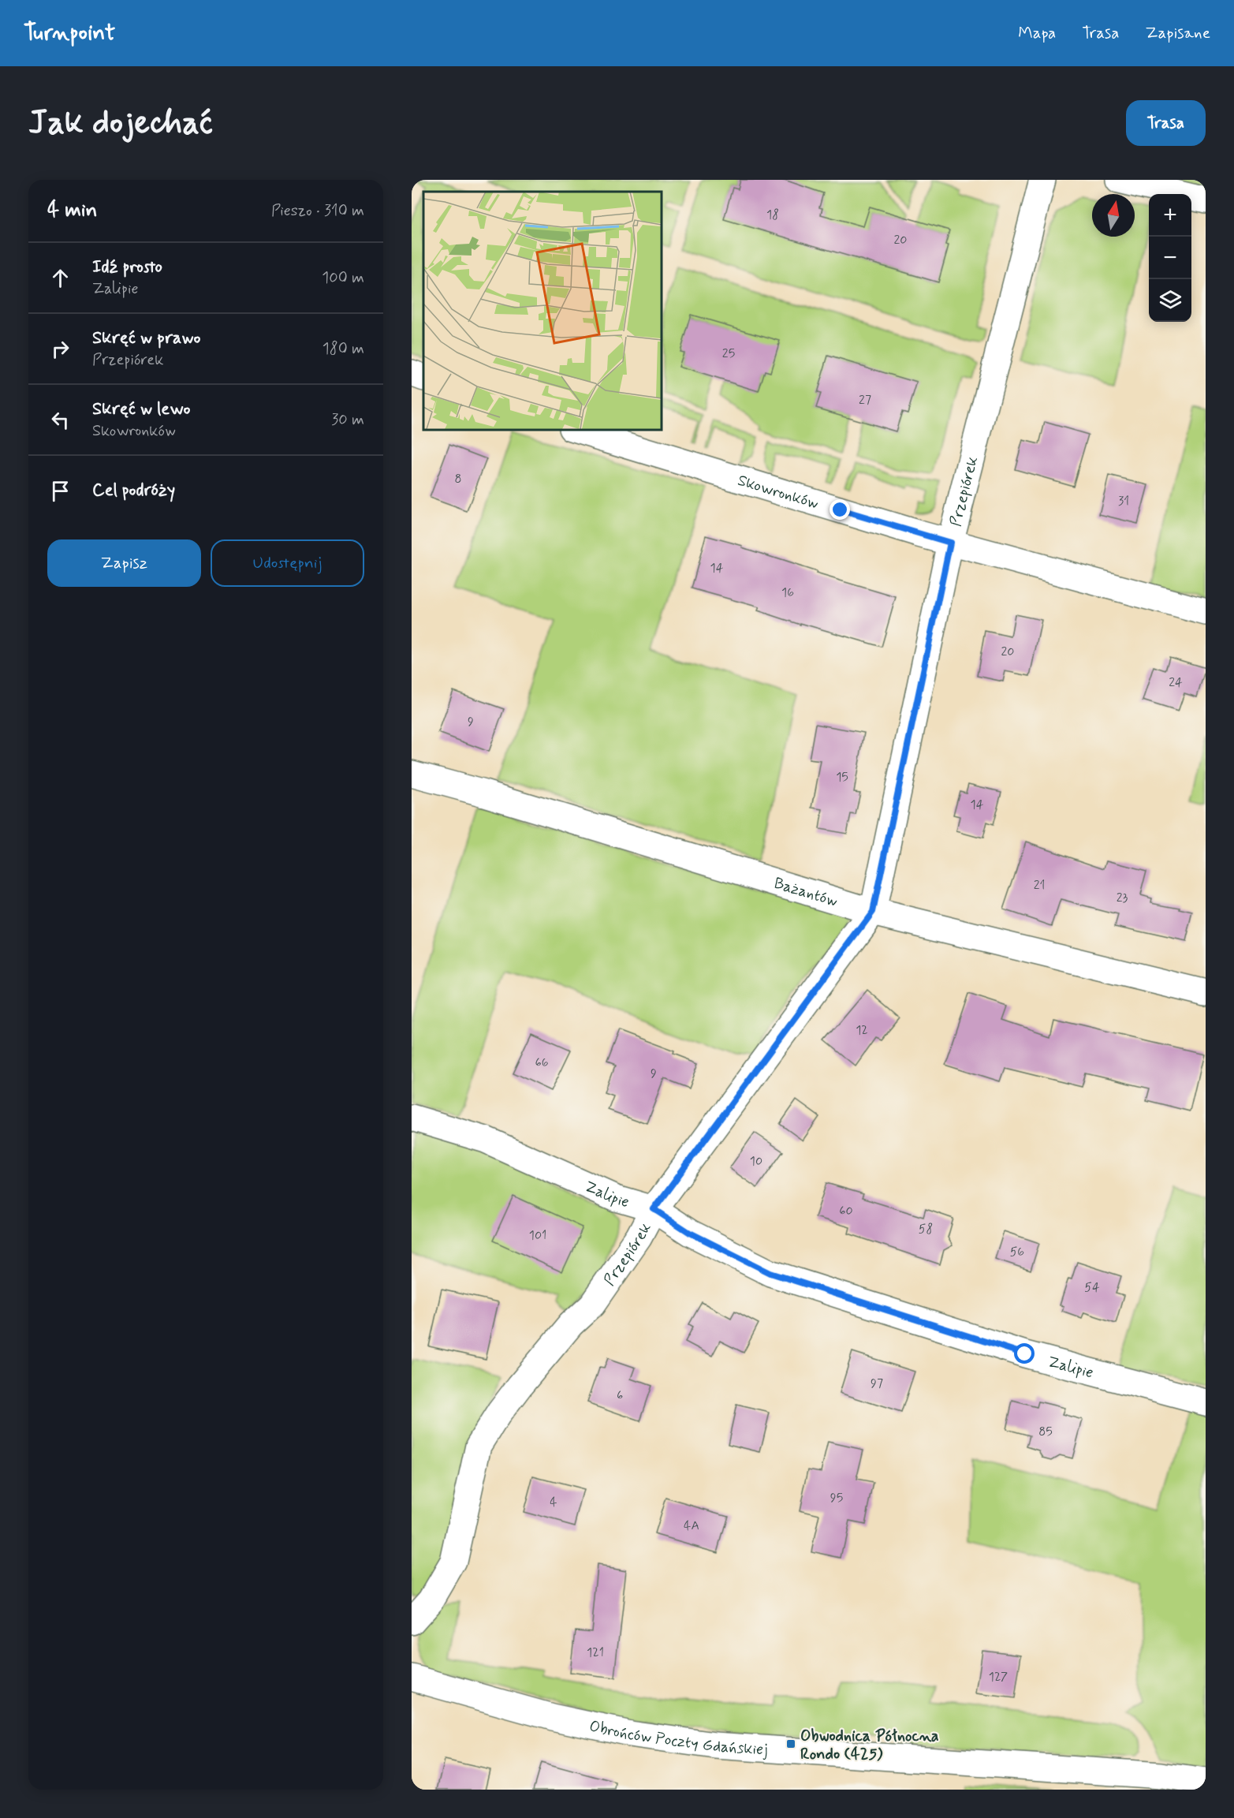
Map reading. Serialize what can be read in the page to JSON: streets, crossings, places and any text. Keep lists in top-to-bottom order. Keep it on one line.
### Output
{"streets":{"street":["Skowronków","Przepiórek","Bażantów","Zalipie","Obrońców Poczty Gdańskiej"]},"crossings":[["Skowronków","Przepiórek"],["Przepiórek","Bażantów"],["Przepiórek","Zalipie"]],"places":{"transit":["Obwodnica Północna Rondo (425)"]},"house_numbers":["18","20","25","27","8","31","14","16","20","24","9","15","14","21","23","12","66","9","10","60","58","101","56","54","97","6","85","95","4","4A","121","127"],"north":"top","page":{"header":"Turnpoint","nav":["Mapa","Trasa","Zapisane"],"buttons":["Trasa",["Zapisz","Udostępnij"]],"title":"Jak dojechać","heading":["4 min","Pieszo · 310 m"],"map_buttons":["+","−"],"list":[["Idź prosto","Zalipie","100 m"],["Skręć w prawo","Przepiórek","180 m"],["Skręć w lewo","Skowronków","30 m"],"Cel podróży"]}}
